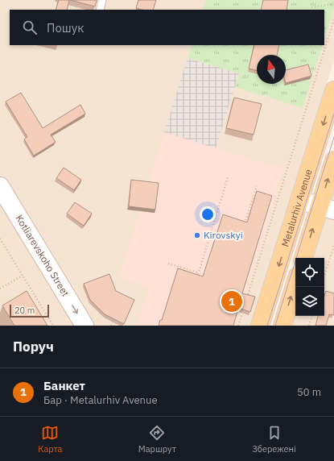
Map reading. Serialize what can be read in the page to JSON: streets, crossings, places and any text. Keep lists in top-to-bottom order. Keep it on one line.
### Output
{"streets":{"main road":["Metalurhiv Avenue"],"street":["Kotliarevskoho Street"]},"one_way":["Kotliarevskoho Street"],"places":["Kirovskyi"],"scale_bar":"20 m","north":"top","page":{"search":"Пошук","pins":"1","scale":"20 m","heading":"Поруч","list":[{"mark":"1","name":"Банкет","note":"Бар · Metalurhiv Avenue","value":"50 m"}],"nav":["Карта","Маршрут","Збережені"]}}
